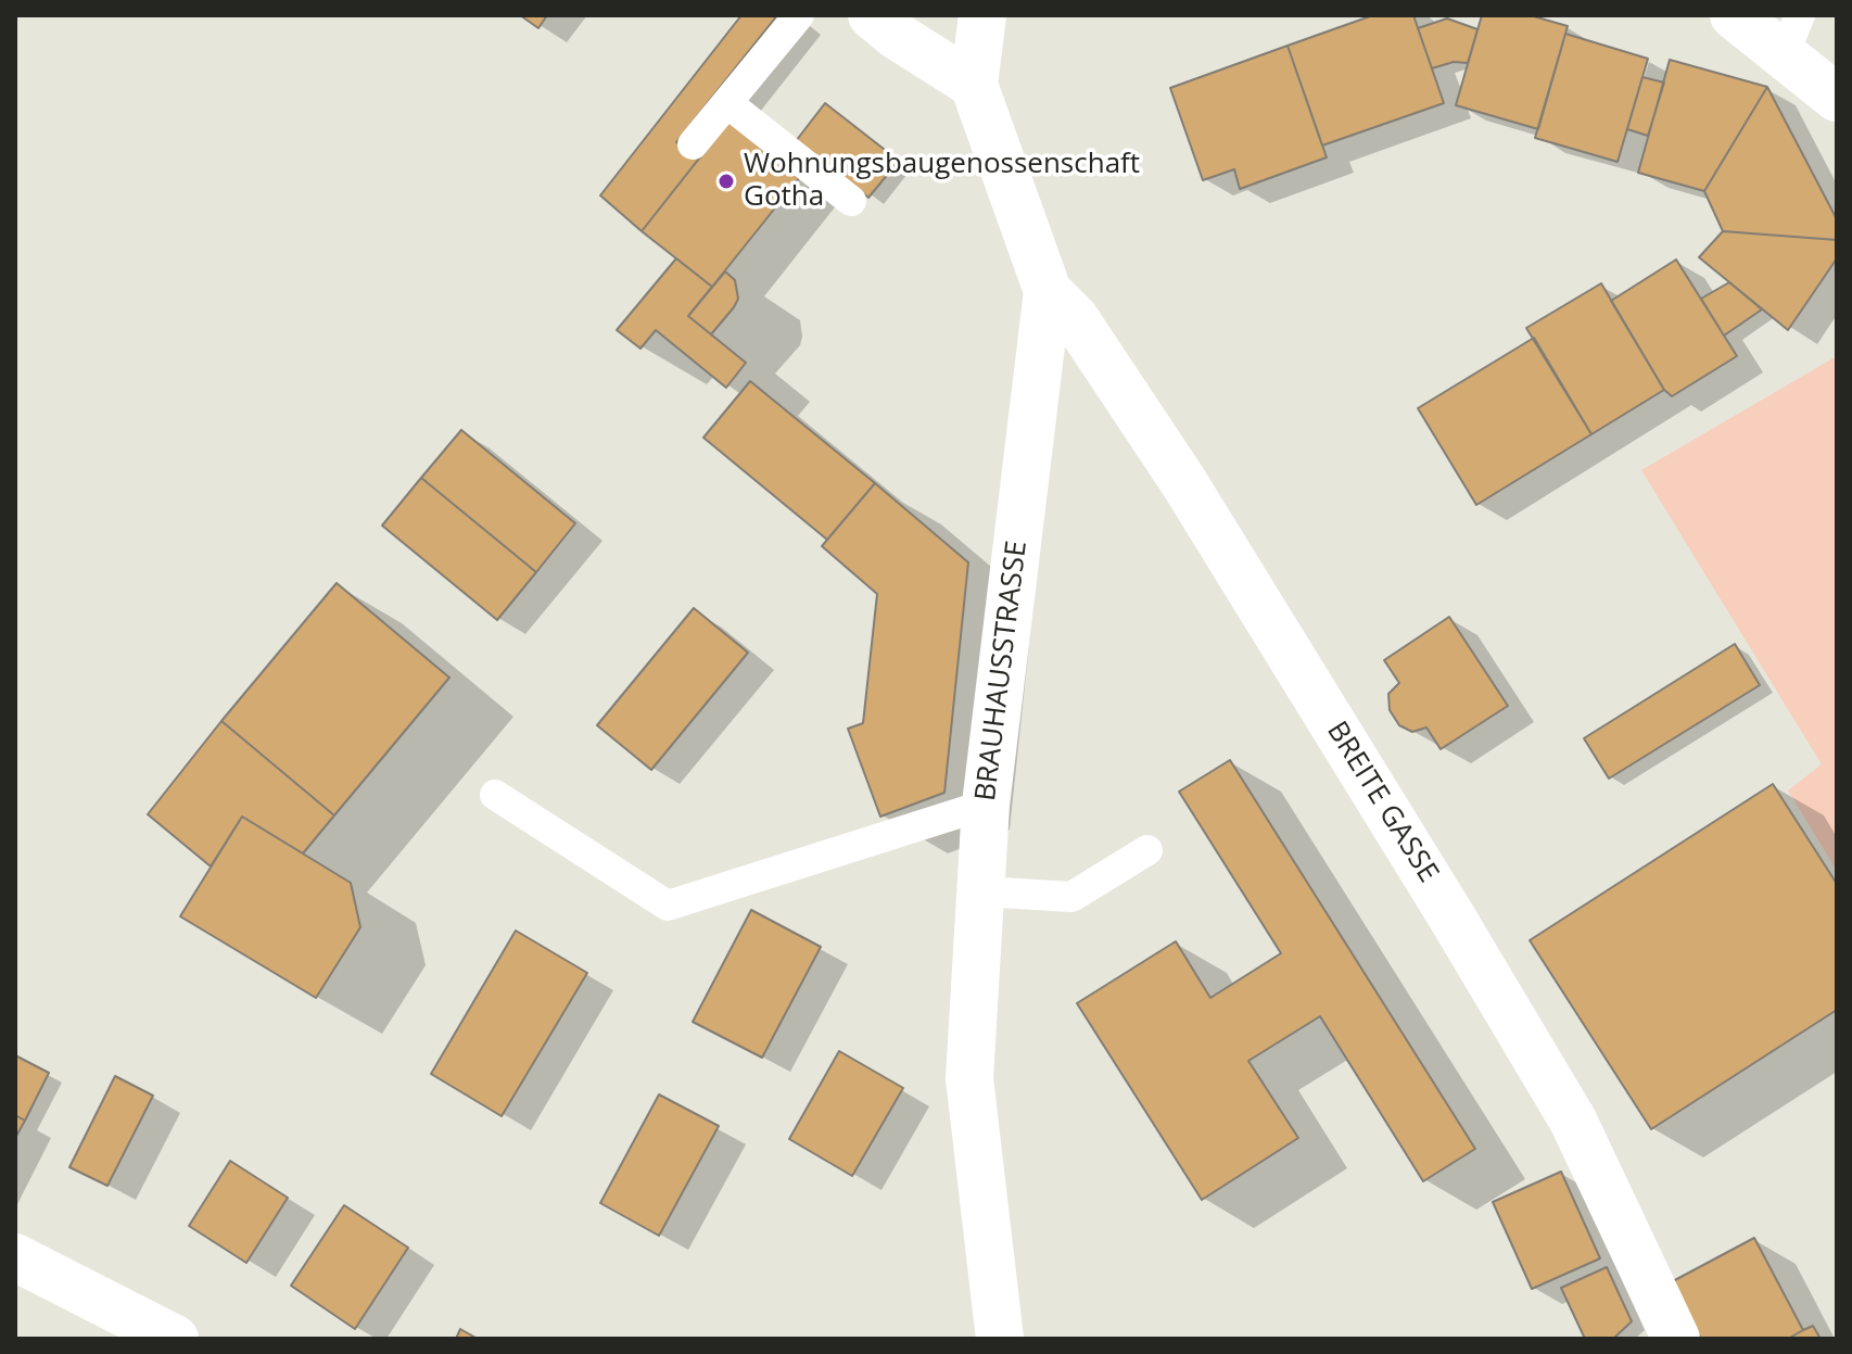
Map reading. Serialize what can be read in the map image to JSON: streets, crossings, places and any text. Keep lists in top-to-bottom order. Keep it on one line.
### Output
{"streets":{"street":["BRAUHAUSSTRASSE","BREITE GASSE"]},"crossings":[["BRAUHAUSSTRASSE","BREITE GASSE"]],"places":["Wohnungsbaugenossenschaft Gotha"]}
